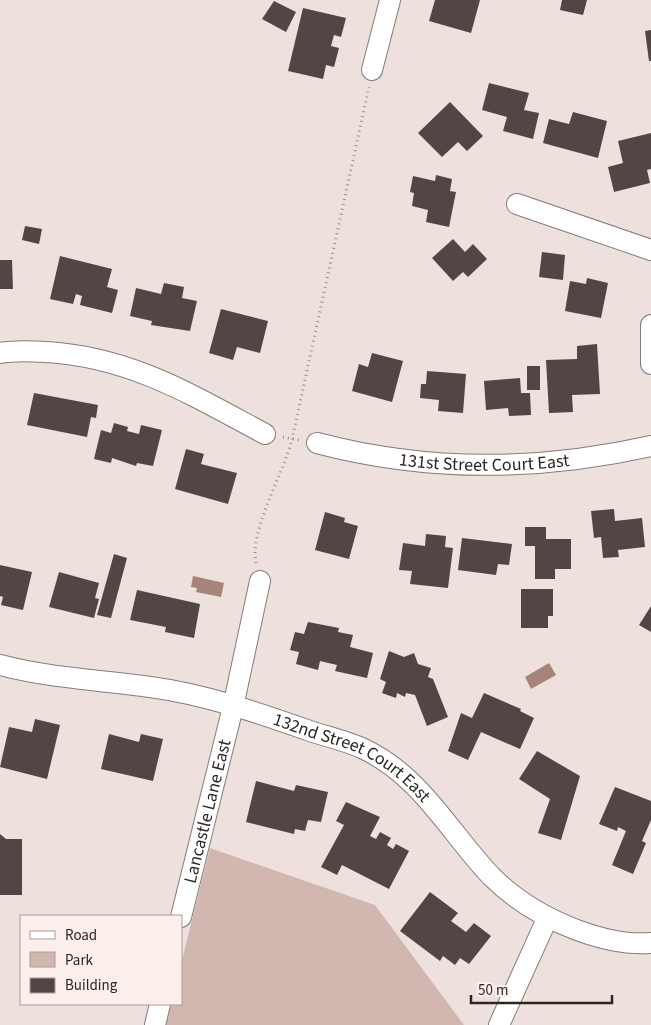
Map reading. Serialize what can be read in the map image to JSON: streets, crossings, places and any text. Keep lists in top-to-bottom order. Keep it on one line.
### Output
{"streets":{"street":["131st Street Court East","132nd Street Court East","Lancastle Lane East"]},"crossings":[["132nd Street Court East","Lancastle Lane East"]],"legend":["Road","Park","Building"],"scale_bar":"50 m"}
